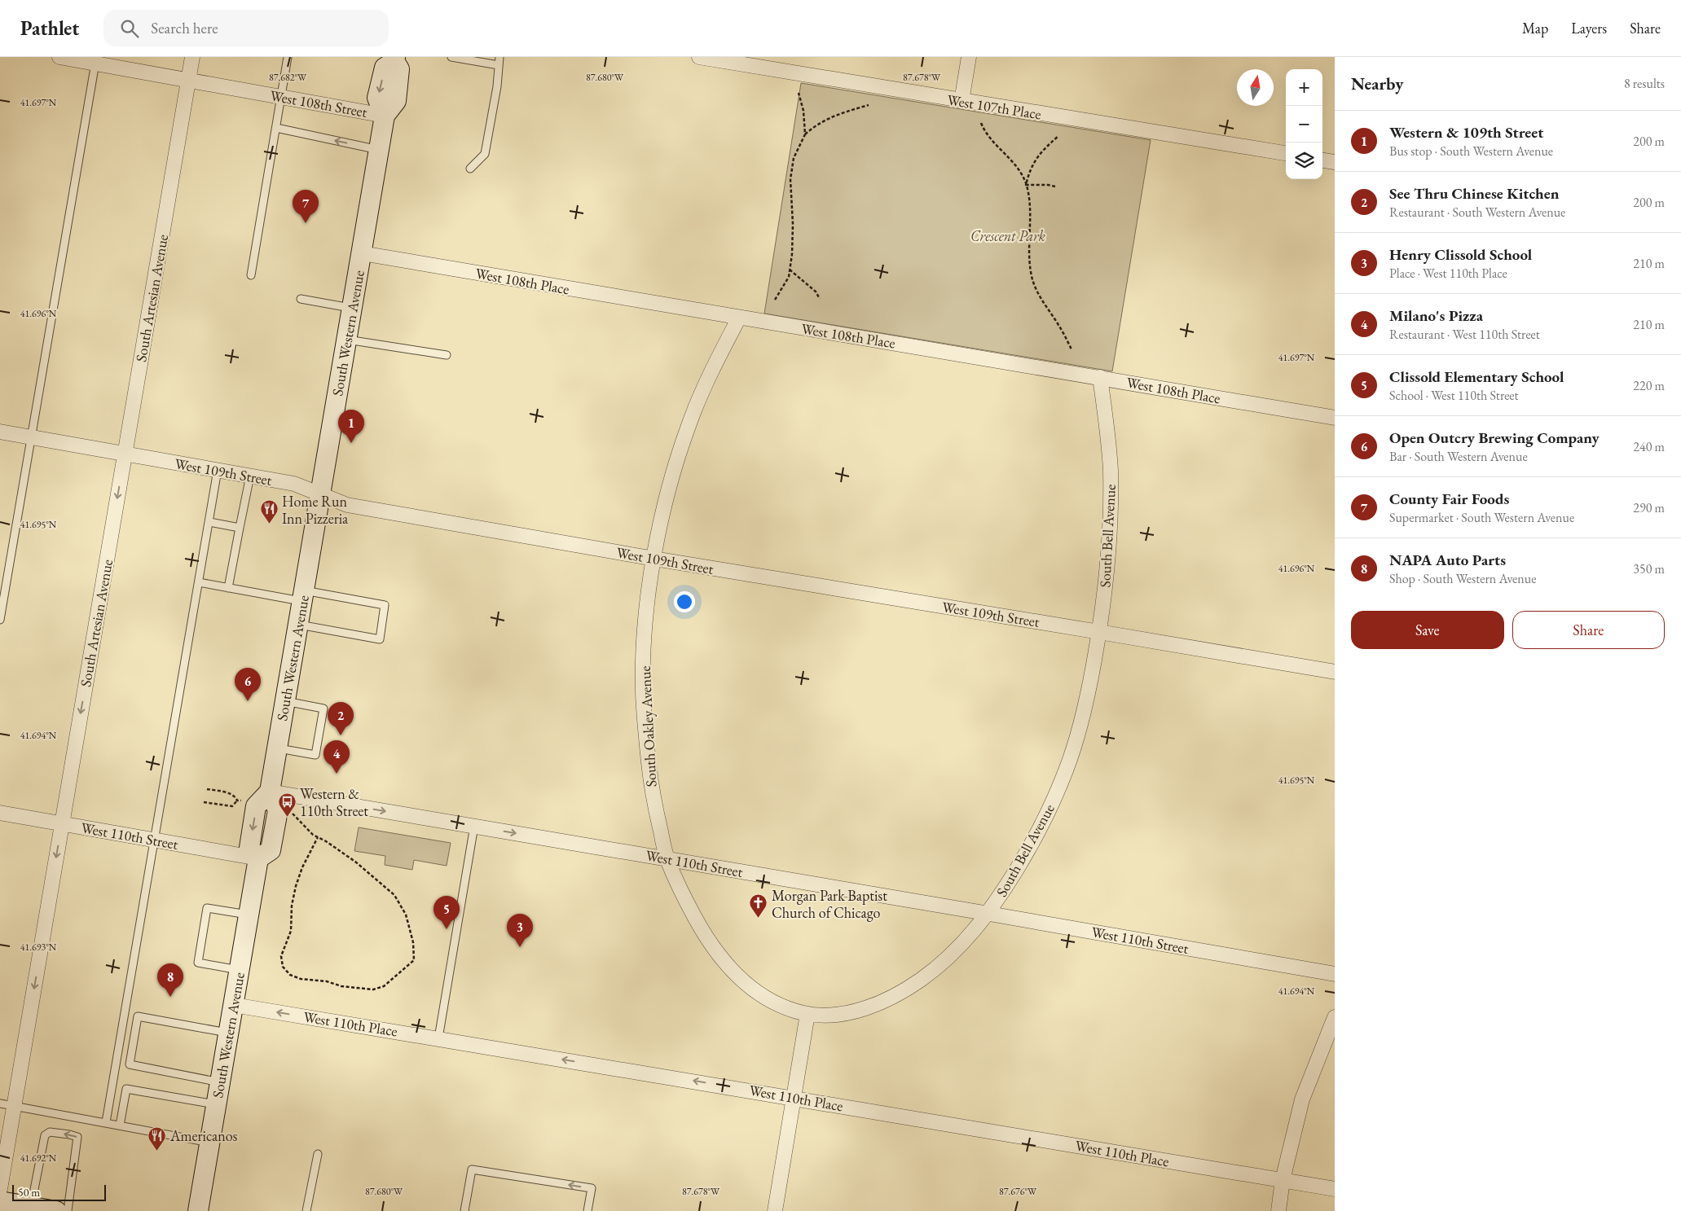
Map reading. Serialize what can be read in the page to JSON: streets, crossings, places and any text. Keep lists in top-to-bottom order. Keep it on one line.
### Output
{"streets":{"main road":["South Western Avenue"],"street":["West 108th Street","West 107th Place","West 108th Place","South Artesian Avenue","West 109th Street","South Bell Avenue","South Oakley Avenue","West 110th Street","West 110th Place"]},"crossings":[["West 108th Street","South Artesian Avenue"],["West 108th Street","South Western Avenue"],["West 108th Place","South Western Avenue"],["West 108th Place","South Bell Avenue"],["West 108th Place","South Oakley Avenue"],["South Artesian Avenue","West 109th Street"],["South Artesian Avenue","West 110th Street"],["South Western Avenue","West 109th Street"],["South Western Avenue","West 110th Street"],["South Western Avenue","West 110th Place"],["West 109th Street","South Bell Avenue"],["West 109th Street","South Oakley Avenue"],["South Bell Avenue","South Oakley Avenue"],["South Bell Avenue","West 110th Street"],["South Oakley Avenue","West 110th Street"]],"one_way":["South Artesian Avenue","West 110th Place"],"parks":["Crescent Park"],"places":{"restaurant":["Home Run Inn Pizzeria","Americanos"],"bus stop":["Western & 110th Street"],"church":["Morgan Park Baptist Church of Chicago"]},"scale_bar":"50 m","north":"top","page":{"header":"Pathlet","search":"Search here","nav":["Map","Layers","Share"],"heading":["Nearby","8 results"],"map_buttons":["+","−"],"list":[{"mark":"1","name":"Western & 109th Street","note":"Bus stop · South Western Avenue","value":"200 m"},{"mark":"2","name":"See Thru Chinese Kitchen","note":"Restaurant · South Western Avenue","value":"200 m"},{"mark":"3","name":"Henry Clissold School","note":"Place · West 110th Place","value":"210 m"},{"mark":"4","name":"Milano's Pizza","note":"Restaurant · West 110th Street","value":"210 m"},{"mark":"5","name":"Clissold Elementary School","note":"School · West 110th Street","value":"220 m"},{"mark":"6","name":"Open Outcry Brewing Company","note":"Bar · South Western Avenue","value":"240 m"},{"mark":"7","name":"County Fair Foods","note":"Supermarket · South Western Avenue","value":"290 m"},{"mark":"8","name":"NAPA Auto Parts","note":"Shop · South Western Avenue","value":"350 m"}],"pins":["7","1","6","2","4","5","3","8"],"buttons":["Save","Share"],"scale":"50 m"},"coordinates":["87.682°W","87.680°W","87.678°W","41.697°N","41.696°N","41.695°N","41.694°N","41.693°N","41.692°N","87.676°W"]}
